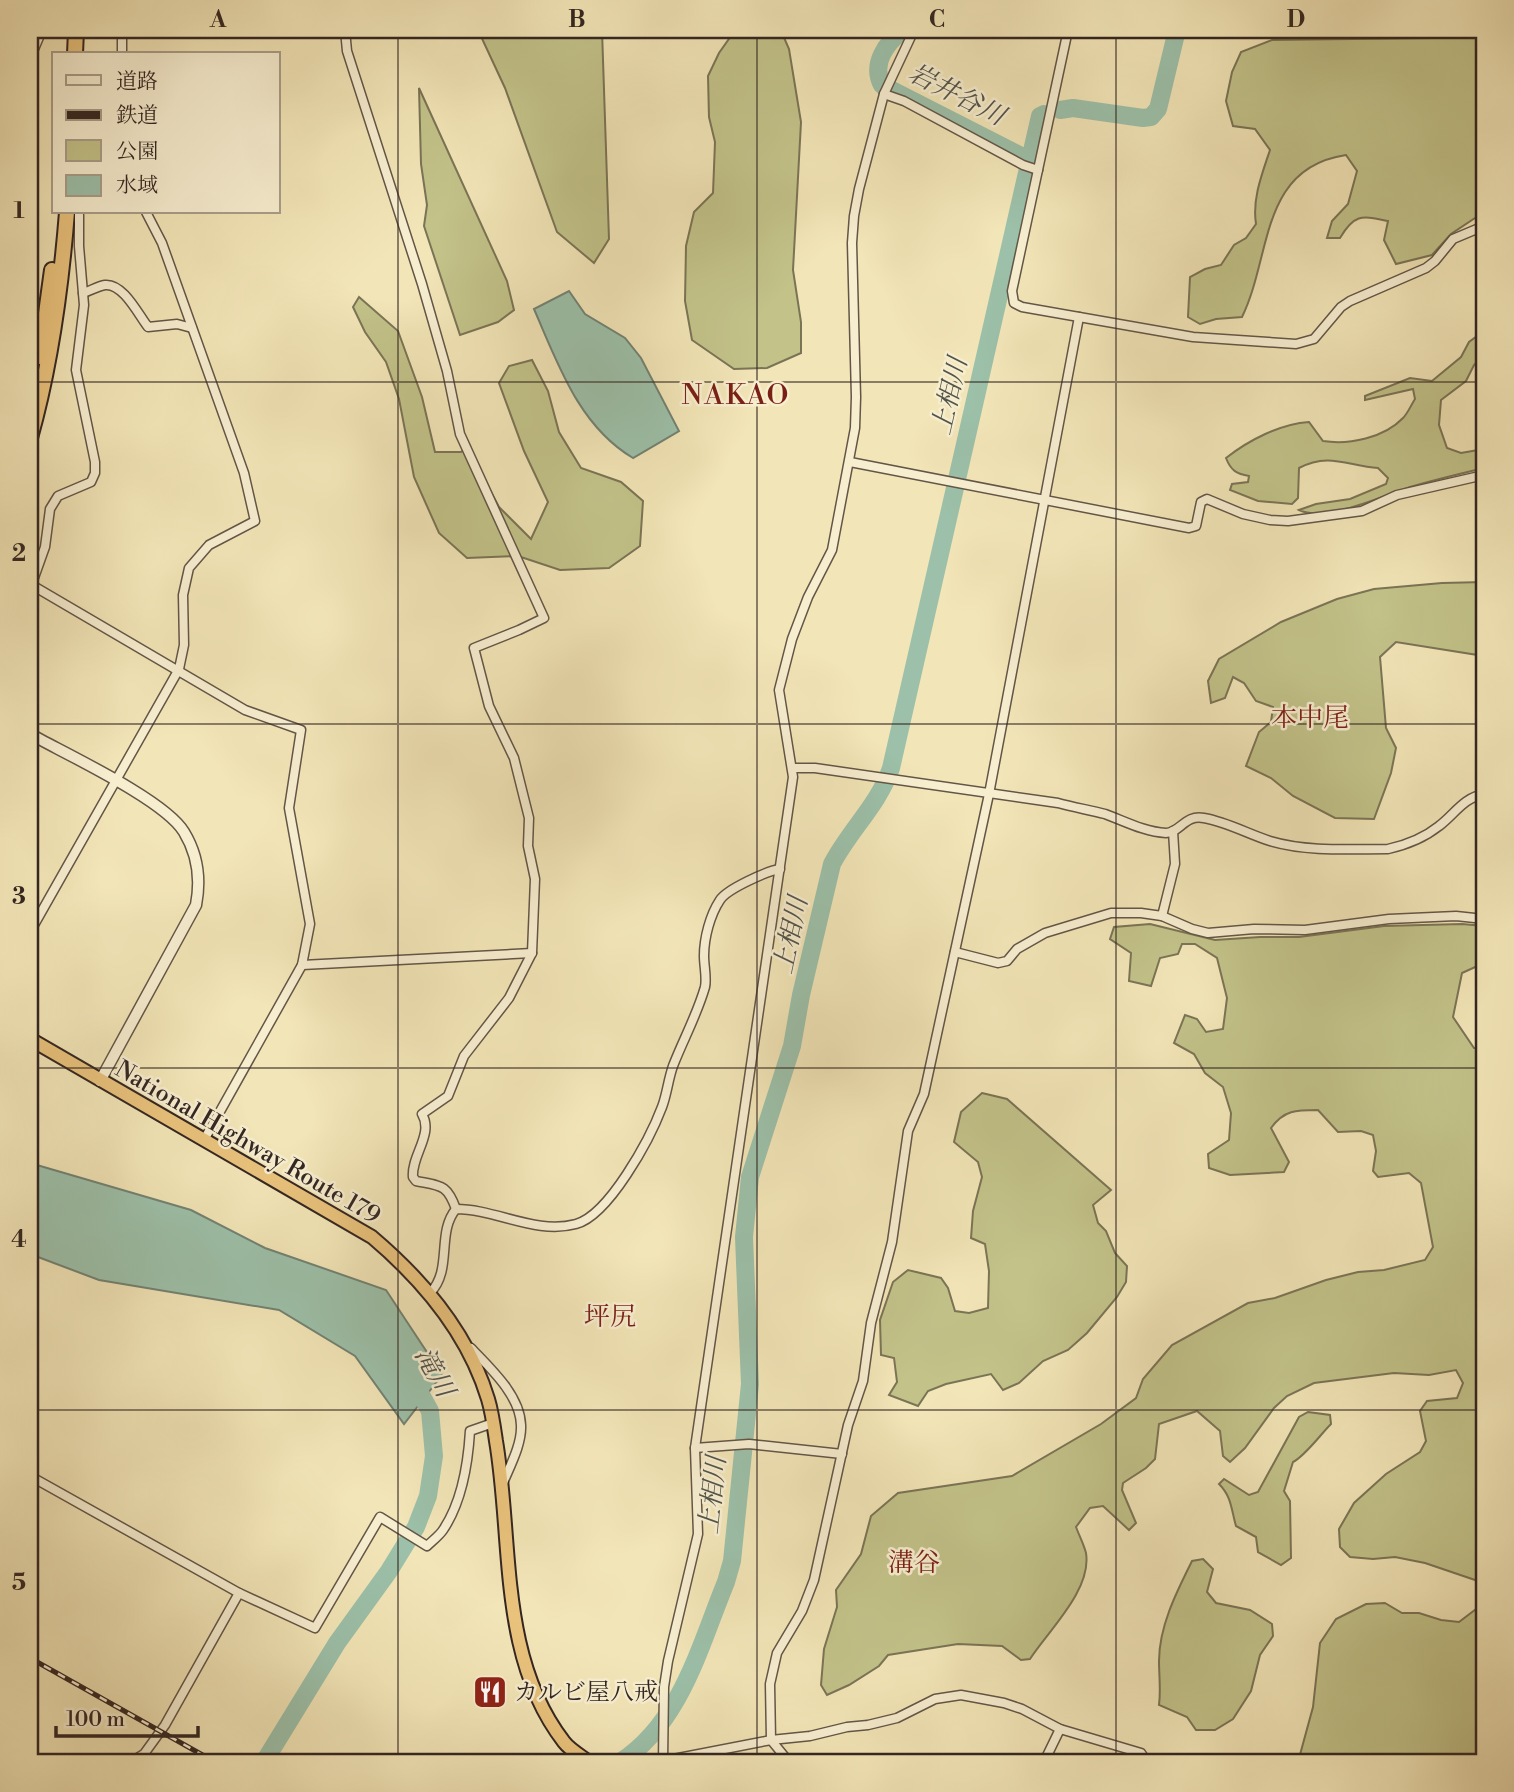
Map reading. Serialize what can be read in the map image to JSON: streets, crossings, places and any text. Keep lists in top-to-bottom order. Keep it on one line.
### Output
{"streets":{"highway":["National Highway Route 179"]},"districts":["NAKAO","本中尾","坪尻","溝谷"],"water":["岩井谷川","上相川","滝川"],"places":{"restaurant":["カルビ屋八戒"]},"legend":["道路","鉄道","公園","水域"],"scale_bar":"100 m","grid":{"columns":["A","B","C","D"],"rows":["1","2","3","4","5"]}}
